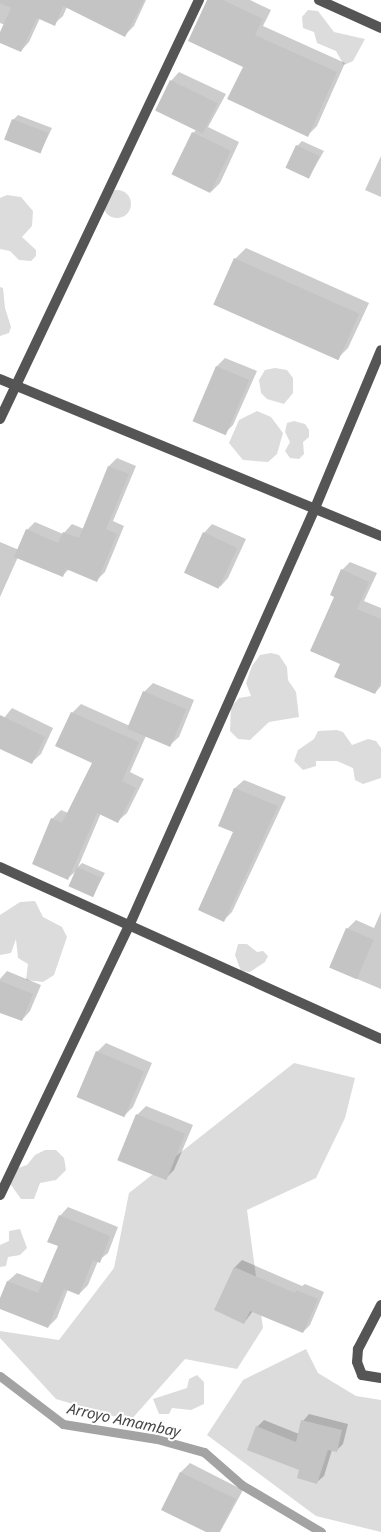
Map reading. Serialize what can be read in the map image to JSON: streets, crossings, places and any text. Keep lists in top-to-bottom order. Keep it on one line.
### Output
{"water":["Arroyo Amambay"]}
